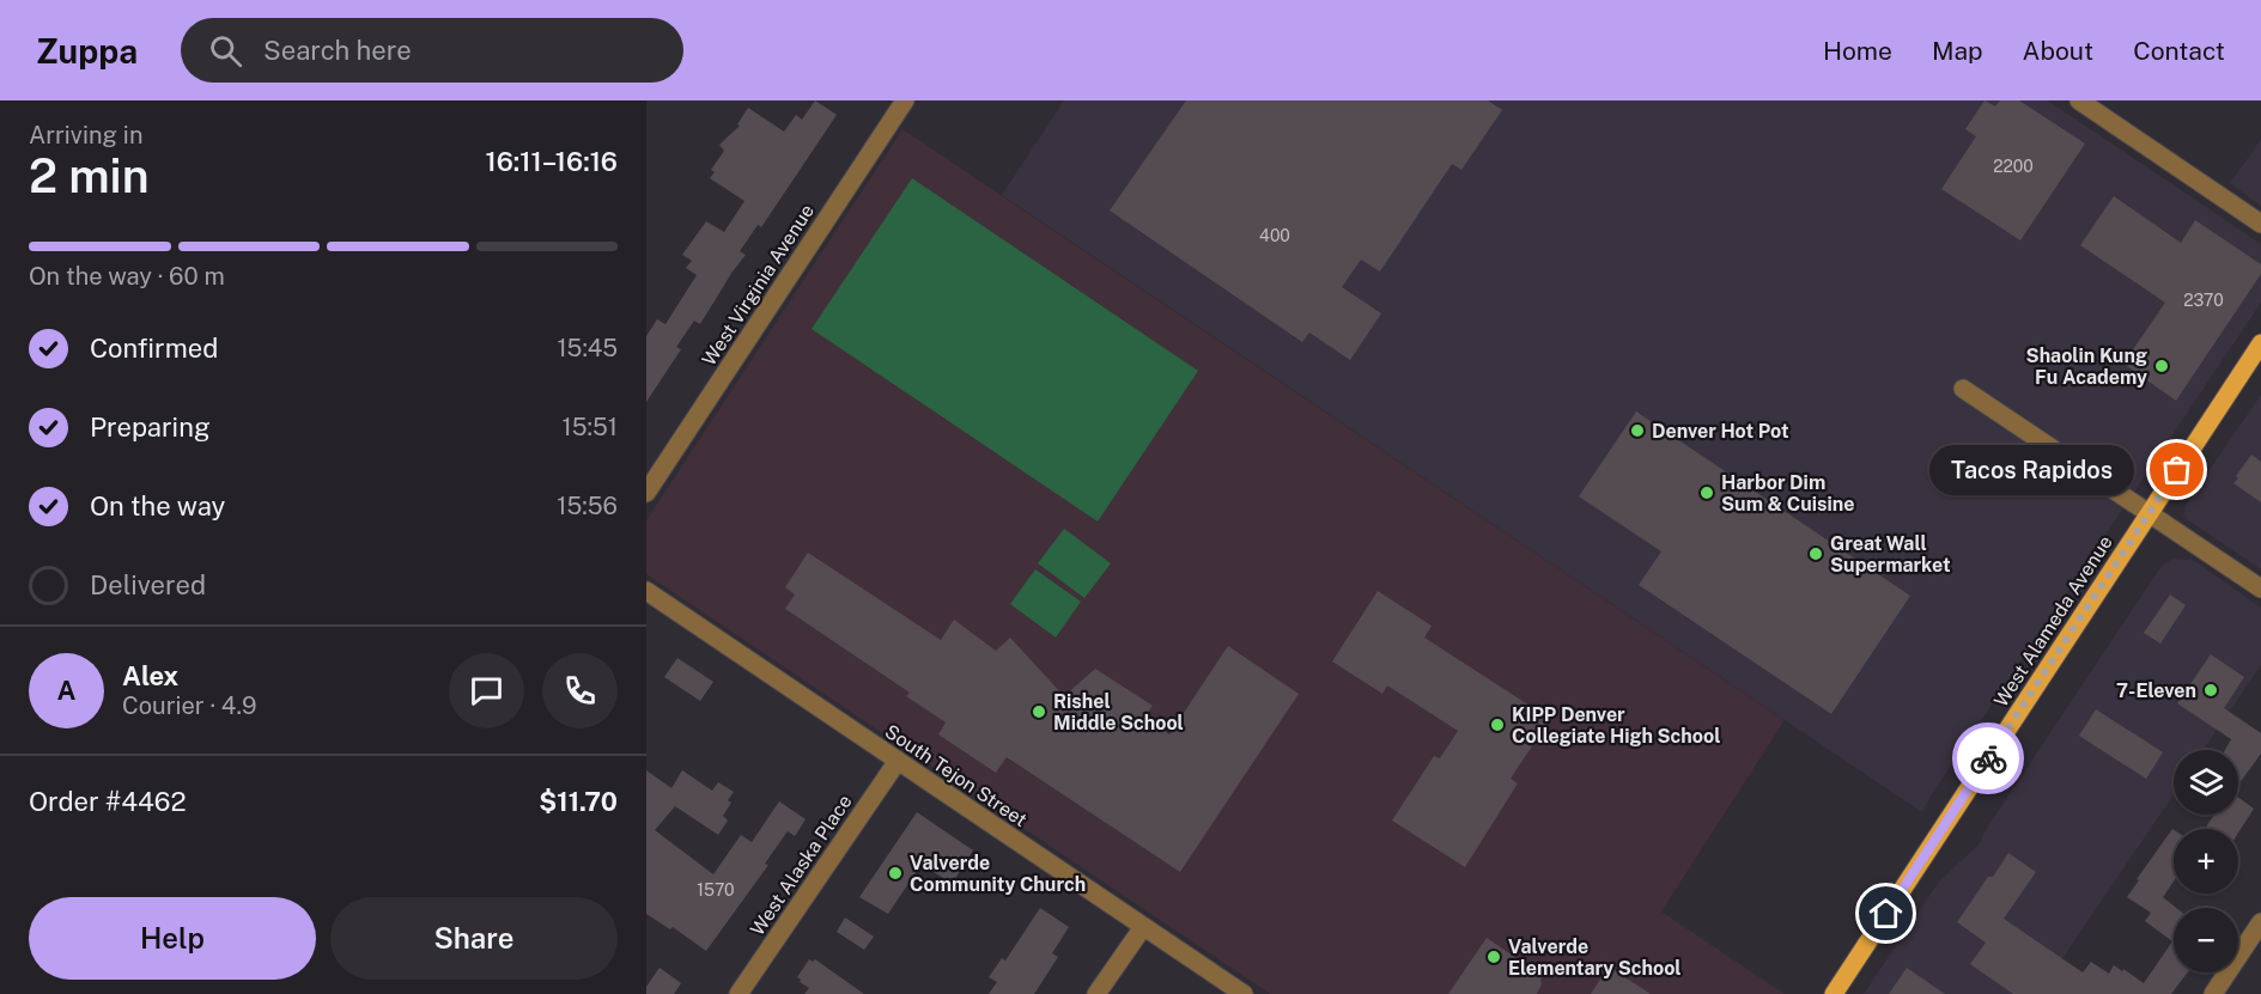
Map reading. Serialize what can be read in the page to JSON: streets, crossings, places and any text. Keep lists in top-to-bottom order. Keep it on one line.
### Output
{"streets":{"main road":["West Alameda Avenue"],"street":["West Virginia Avenue","South Tejon Street","West Alaska Place"]},"crossings":[["South Tejon Street","West Alaska Place"]],"places":["Shaolin Kung Fu Academy","Denver Hot Pot","Tacos Rapidos","Harbor Dim Sum & Cuisine","Great Wall Supermarket","7-Eleven","Rishel Middle School","KIPP Denver Collegiate High School","Valverde Community Church","Valverde Elementary School"],"house_numbers":["2200","400","2370","1570"],"page":{"header":"Zuppa","search":"Search here","nav":["Home","Map","About","Contact"],"heading":["2 min","Arriving in","16:11–16:16"],"panel":["Alex","Courier · 4.9","Order #4462","$11.70"],"bar":"On the way · 60 m","list":[["Confirmed","15:45"],["Preparing","15:51"],["On the way","15:56"],"Delivered"],"bubble":"Tacos Rapidos","round":"A","map_buttons":["+","−"],"buttons":["Help","Share"]}}
